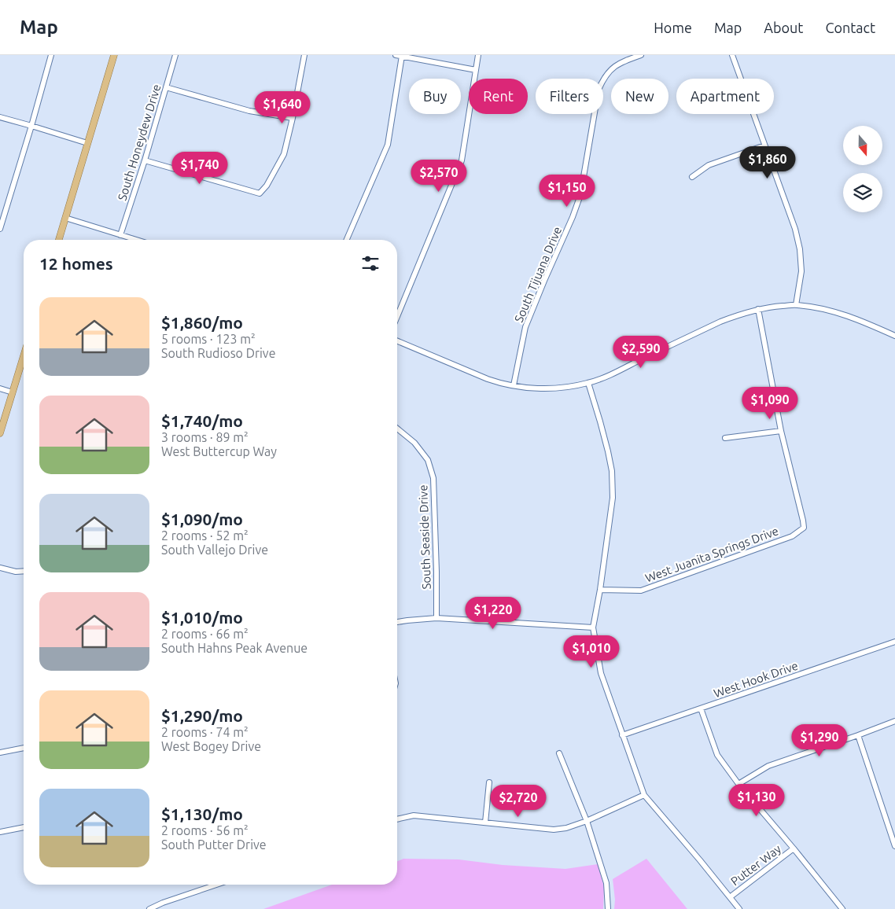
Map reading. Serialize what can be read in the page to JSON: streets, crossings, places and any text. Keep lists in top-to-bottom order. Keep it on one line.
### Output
{"streets":{"street":["South Honeydew Drive","South Tijuana Drive","South Seaside Drive","West Juanita Springs Drive","West Hook Drive","Putter Way"]},"north":"bottom","page":{"header":"Map","nav":["Home","Map","About","Contact"],"chip":["Buy","Rent","Filters","New","Apartment"],"price":["$1,640","$1,860","$1,740","$2,570","$1,150","$2,590","$1,090","$1,220","$1,010","$1,290","$1,130","$2,720"],"heading":"12 homes","list":[{"name":"$1,860/mo","note":"5 rooms · 123 m² · South Rudioso Drive"},{"name":"$1,740/mo","note":"3 rooms · 89 m² · West Buttercup Way"},{"name":"$1,090/mo","note":"2 rooms · 52 m² · South Vallejo Drive"},{"name":"$1,010/mo","note":"2 rooms · 66 m² · South Hahns Peak Avenue"},{"name":"$1,290/mo","note":"2 rooms · 74 m² · West Bogey Drive"},{"name":"$1,130/mo","note":"2 rooms · 56 m² · South Putter Drive"}]}}
